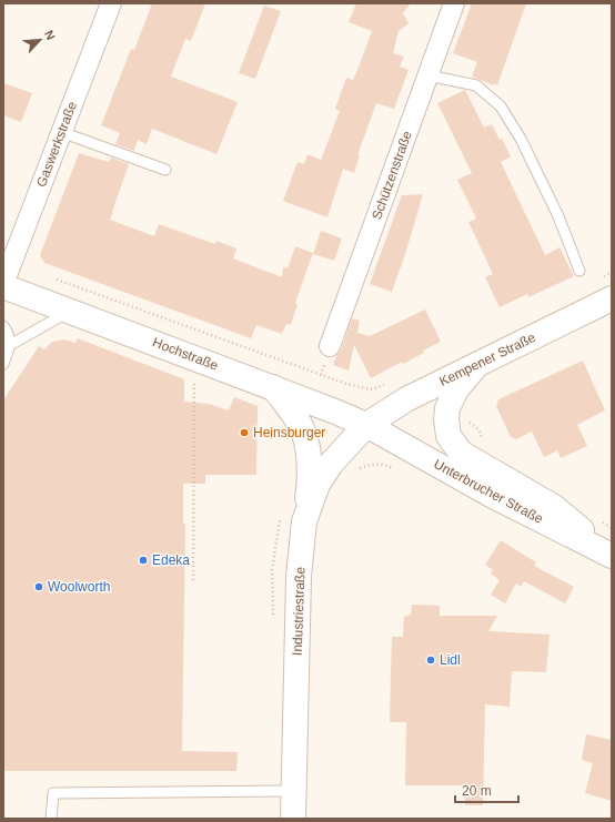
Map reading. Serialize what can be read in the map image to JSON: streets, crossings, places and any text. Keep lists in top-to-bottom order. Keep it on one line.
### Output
{"streets":{"street":["Gaswerkstraße","Schützenstraße","Hochstraße","Kempener Straße","Unterbrucher Straße","Industriestraße"]},"crossings":[["Gaswerkstraße","Hochstraße"],["Hochstraße","Kempener Straße"],["Hochstraße","Unterbrucher Straße"],["Hochstraße","Industriestraße"],["Kempener Straße","Unterbrucher Straße"],["Kempener Straße","Industriestraße"],["Unterbrucher Straße","Industriestraße"]],"places":["Heinsburger","Edeka","Woolworth","Lidl"],"scale_bar":"20 m","north":"top right"}
